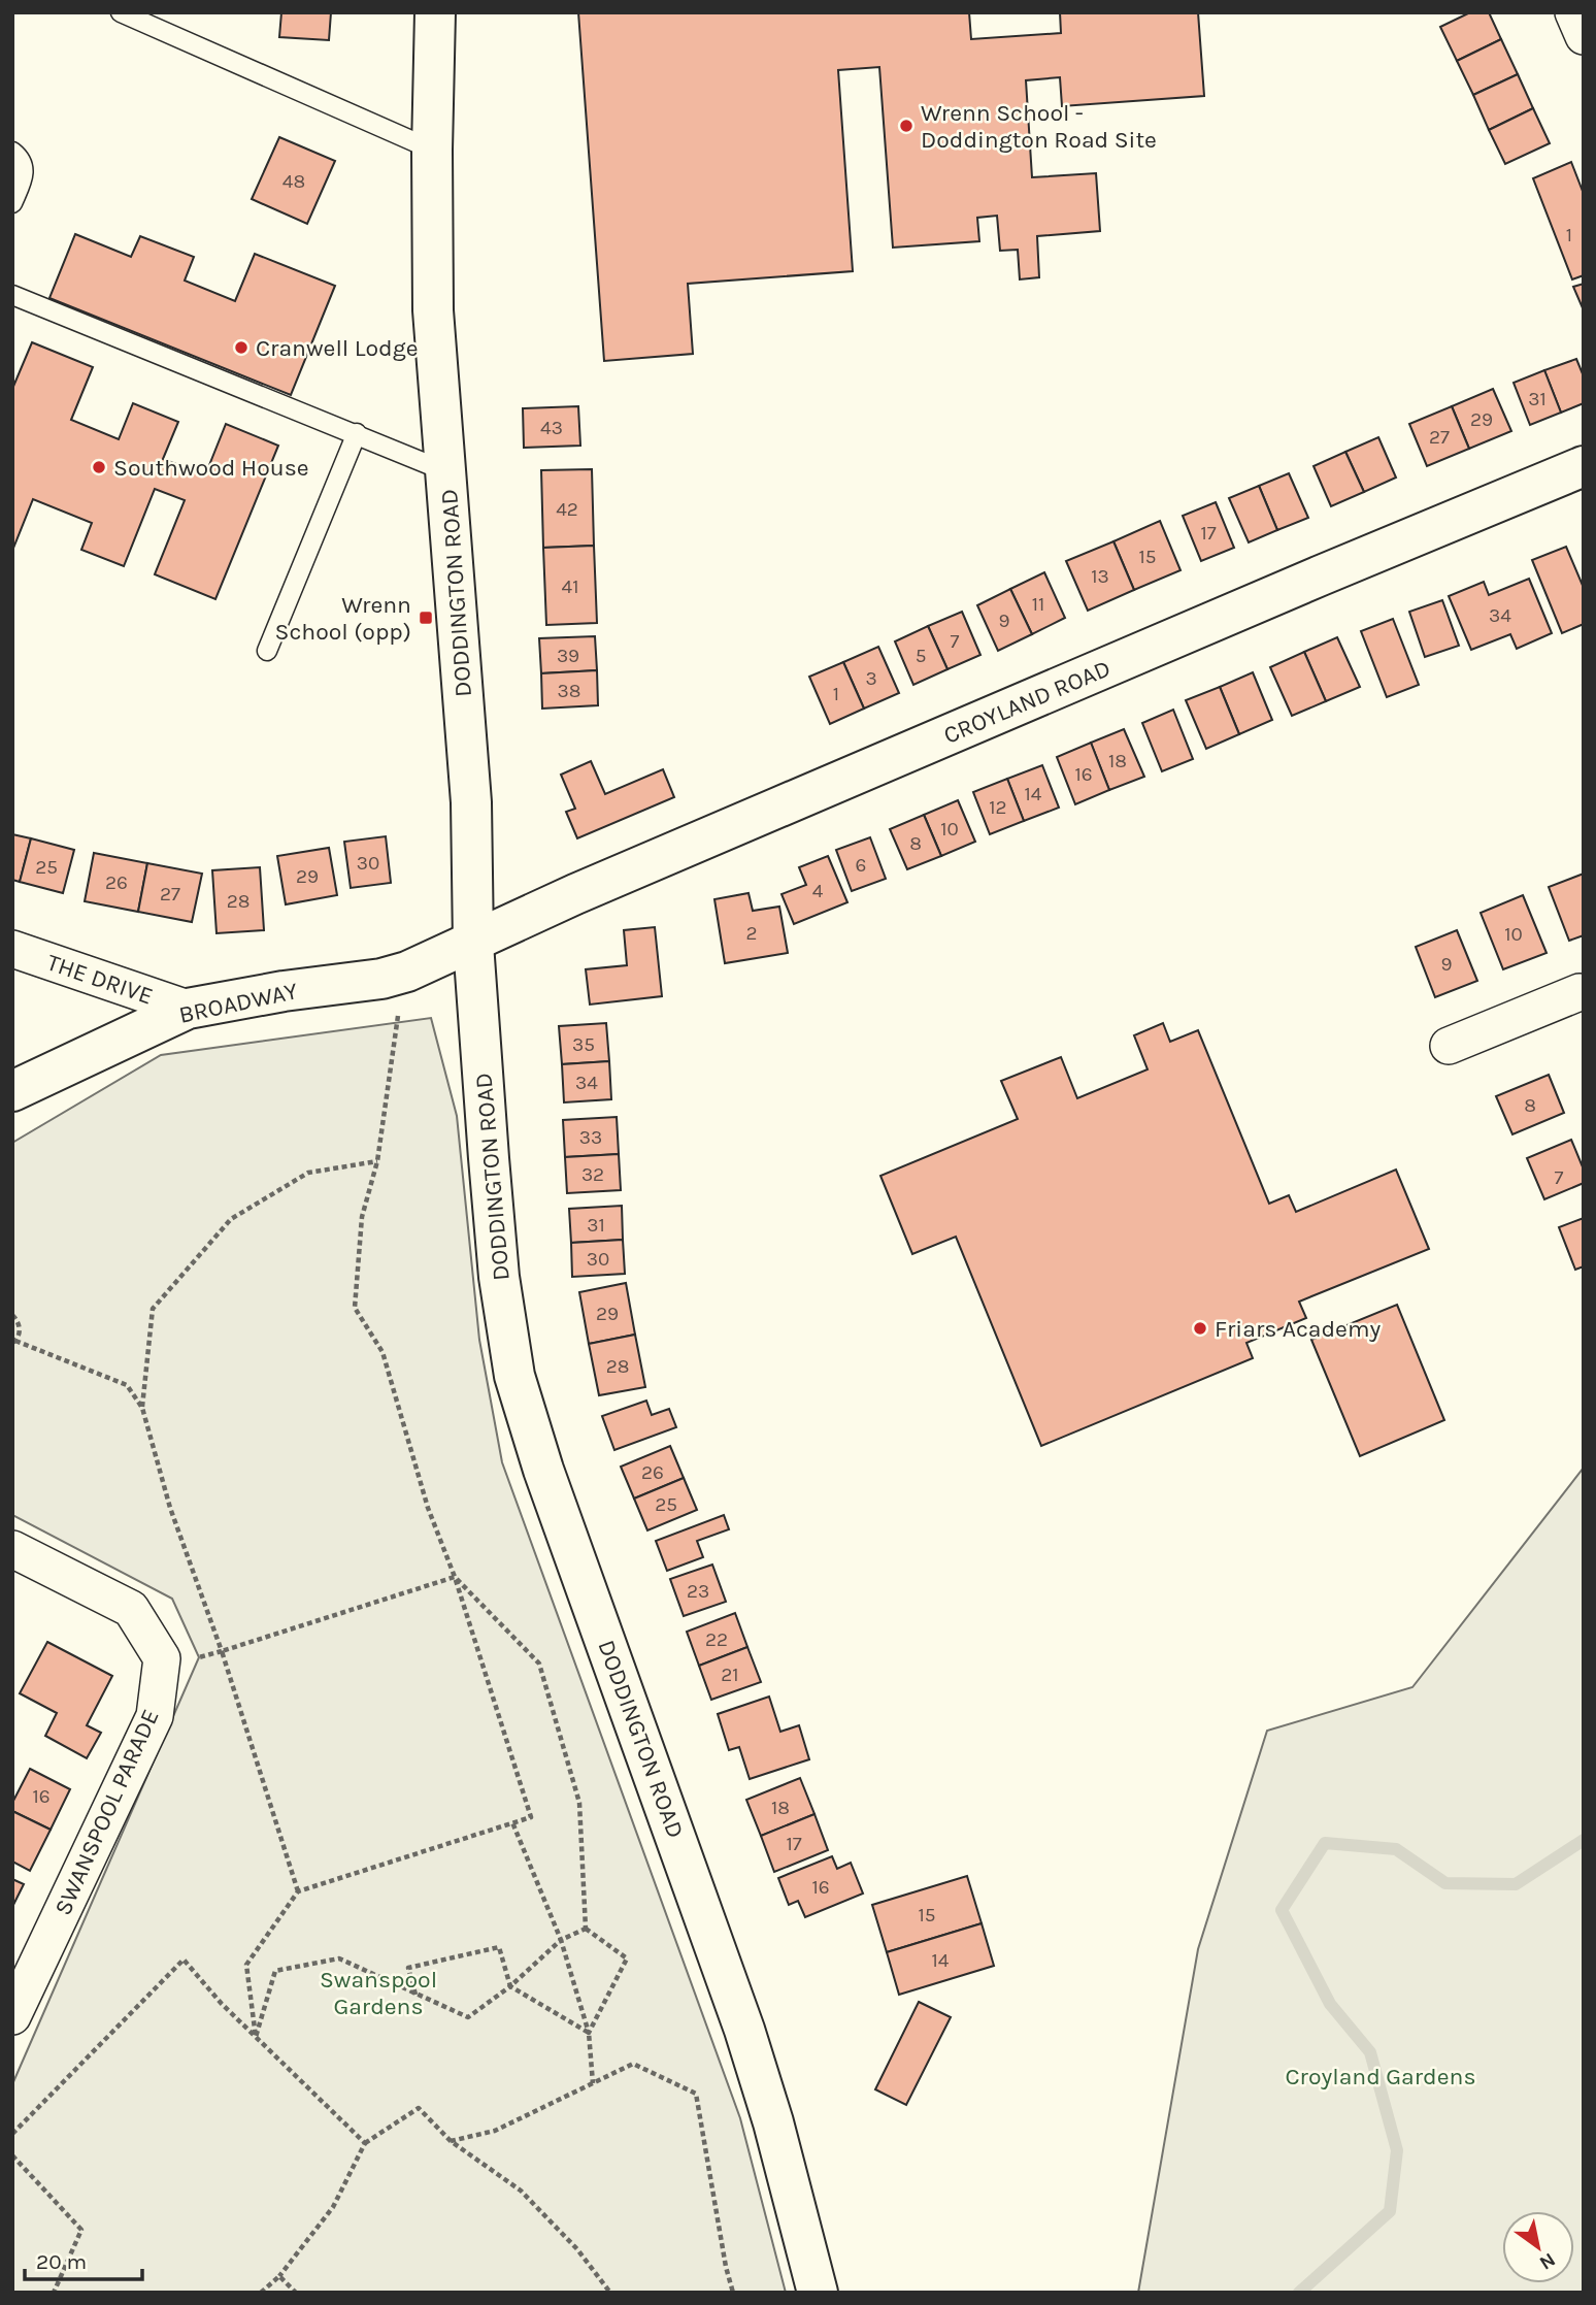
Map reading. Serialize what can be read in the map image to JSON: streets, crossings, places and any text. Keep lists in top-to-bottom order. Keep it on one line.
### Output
{"streets":{"street":["DODDINGTON ROAD","CROYLAND ROAD","THE DRIVE","BROADWAY","SWANSPOOL PARADE"]},"crossings":[["DODDINGTON ROAD","CROYLAND ROAD"],["DODDINGTON ROAD","BROADWAY"],["CROYLAND ROAD","BROADWAY"],["THE DRIVE","BROADWAY"]],"parks":["Swanspool Gardens","Croyland Gardens"],"places":{"other":["Wrenn School - Doddington Road Site","Cranwell Lodge","Southwood House","Friars Academy"],"transit":["Wrenn School (opp)"]},"house_numbers":["48","1","31","29","43","27","42","17","15","13","41","11","34","9","7","39","5","3","38","1","18","16","14","12","10","8","30","6","25","29","26","4","27","28","2","10","9","35","34","8","33","32","7","31","30","29","28","26","25","23","22","21","16","18","17","16","15","14"],"scale_bar":"20 m","north":"bottom right"}
